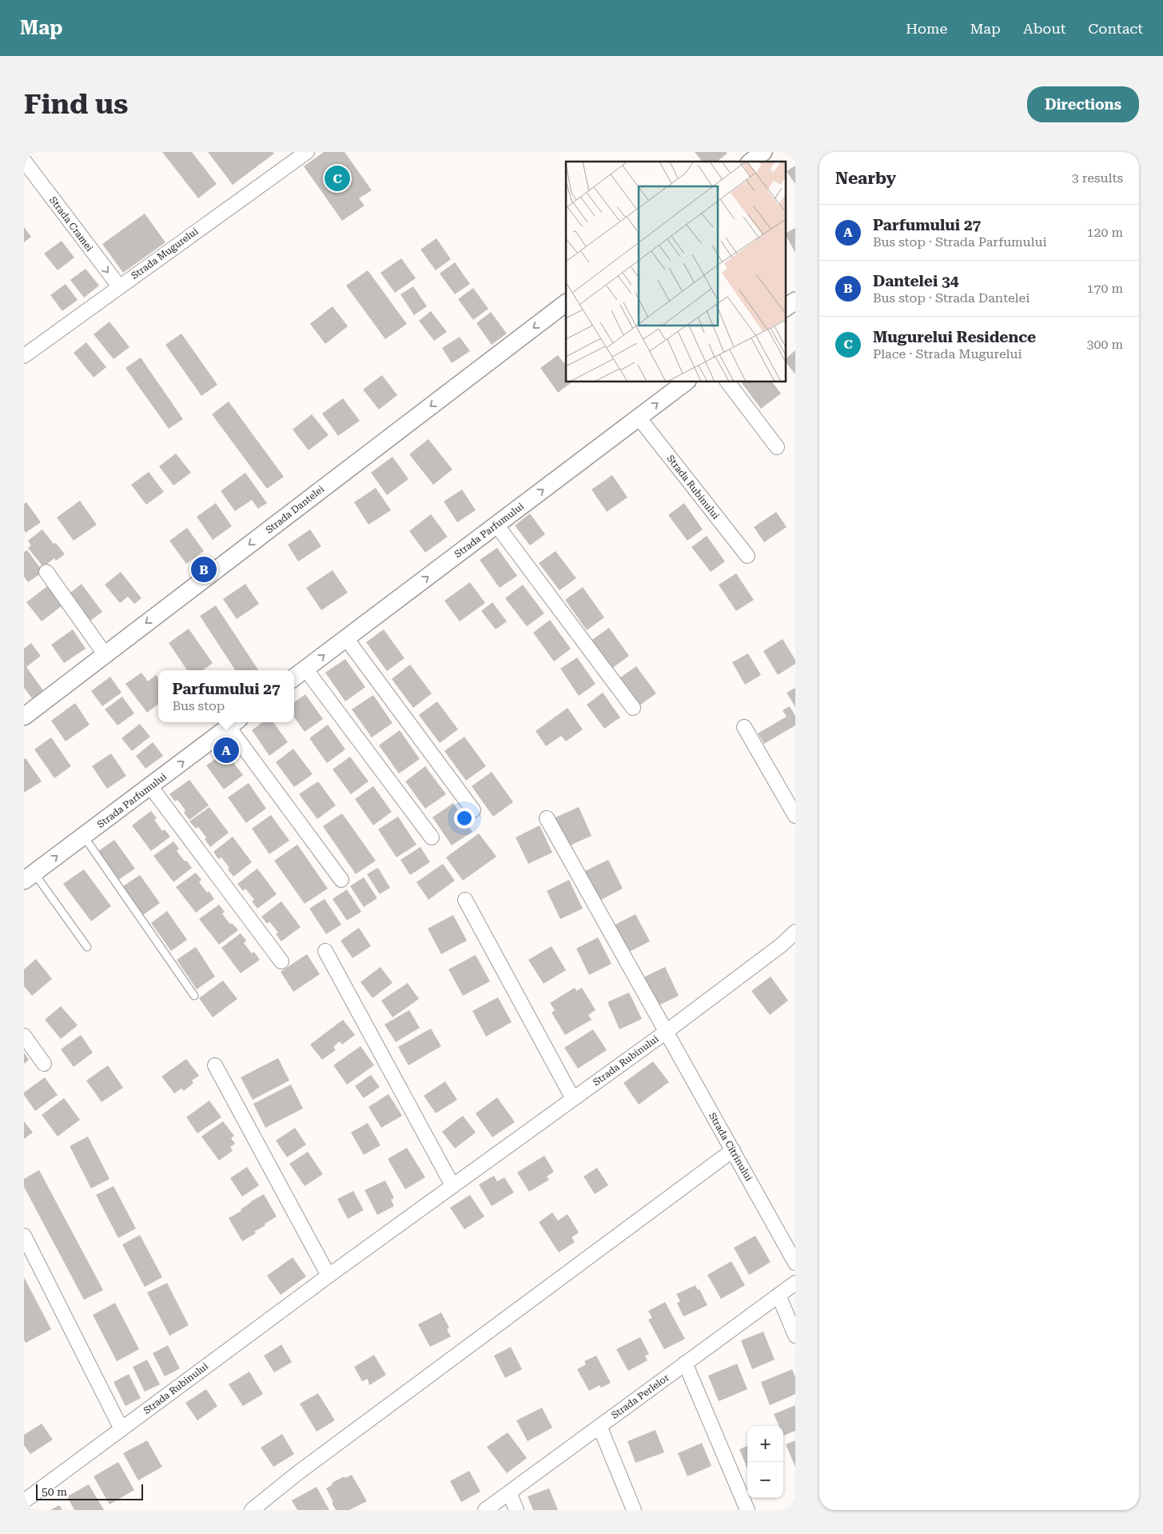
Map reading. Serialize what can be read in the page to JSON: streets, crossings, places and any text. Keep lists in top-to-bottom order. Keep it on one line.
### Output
{"streets":{"street":["Strada Cramei","Strada Mugurelui","Strada Rubinului","Strada Dantelei","Strada Parfumului","Strada Citrinului","Strada Perlelor"]},"crossings":[["Strada Cramei","Strada Mugurelui"],["Strada Rubinului","Strada Parfumului"],["Strada Rubinului","Strada Citrinului"]],"one_way":["Strada Cramei","Strada Dantelei","Strada Parfumului"],"scale_bar":"50 m","page":{"header":"Map","nav":["Home","Map","About","Contact"],"buttons":"Directions","title":"Find us","heading":["Nearby","3 results"],"pins":["C","B","A"],"list":[{"mark":"A","name":"Parfumului 27","note":"Bus stop · Strada Parfumului","value":"120 m"},{"mark":"B","name":"Dantelei 34","note":"Bus stop · Strada Dantelei","value":"170 m"},{"mark":"C","name":"Mugurelui Residence","note":"Place · Strada Mugurelui","value":"300 m"}],"popup":["Parfumului 27","Bus stop"],"map_buttons":["+","−"],"scale":"50 m"}}
